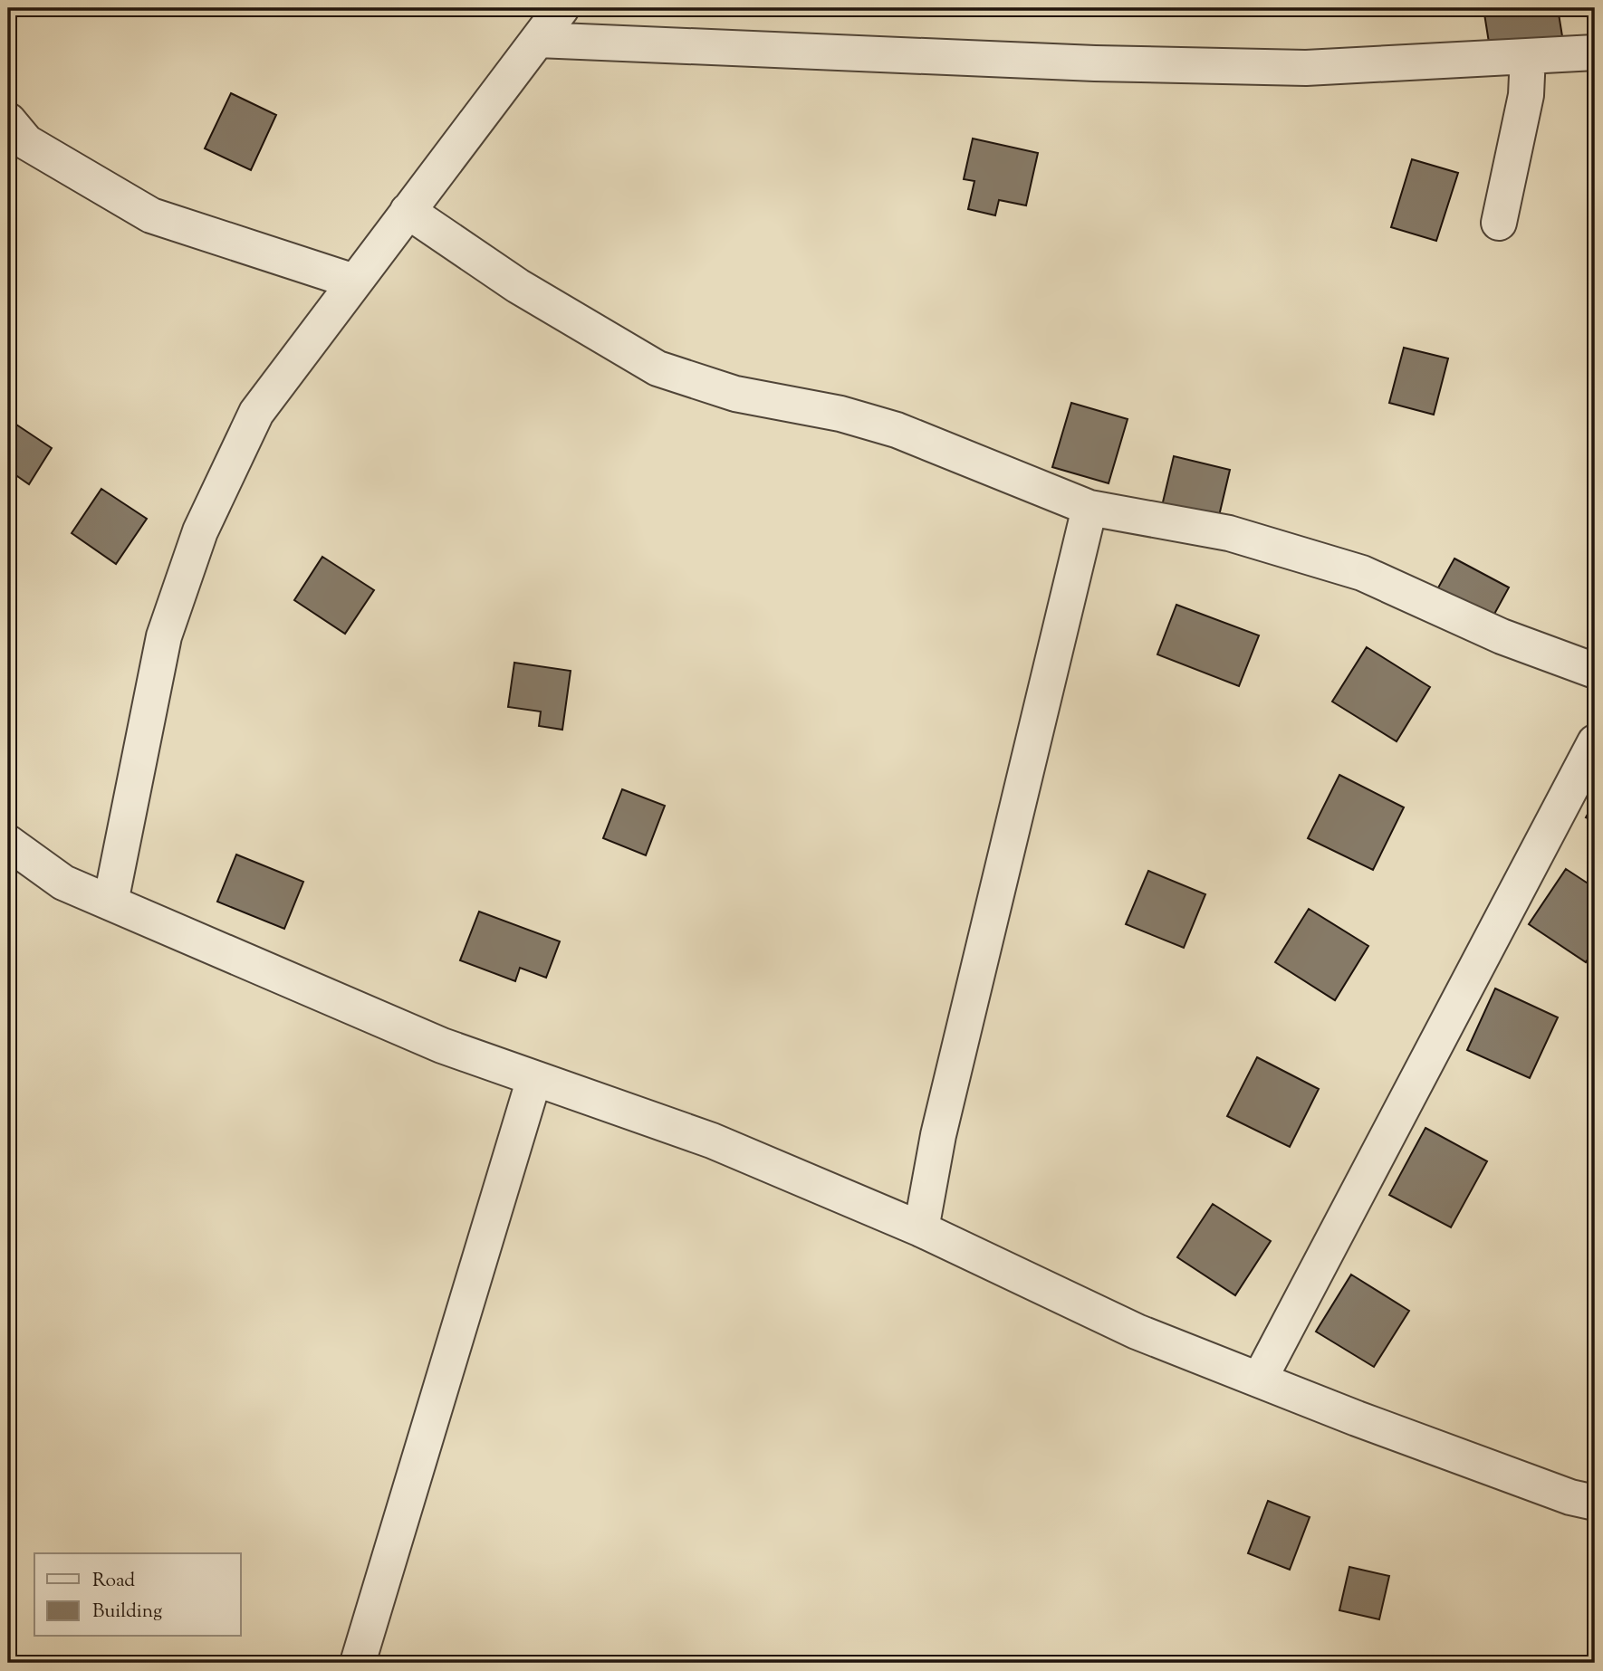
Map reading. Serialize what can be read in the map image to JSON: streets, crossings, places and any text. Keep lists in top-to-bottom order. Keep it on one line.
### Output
{"legend":["Road","Building"]}
